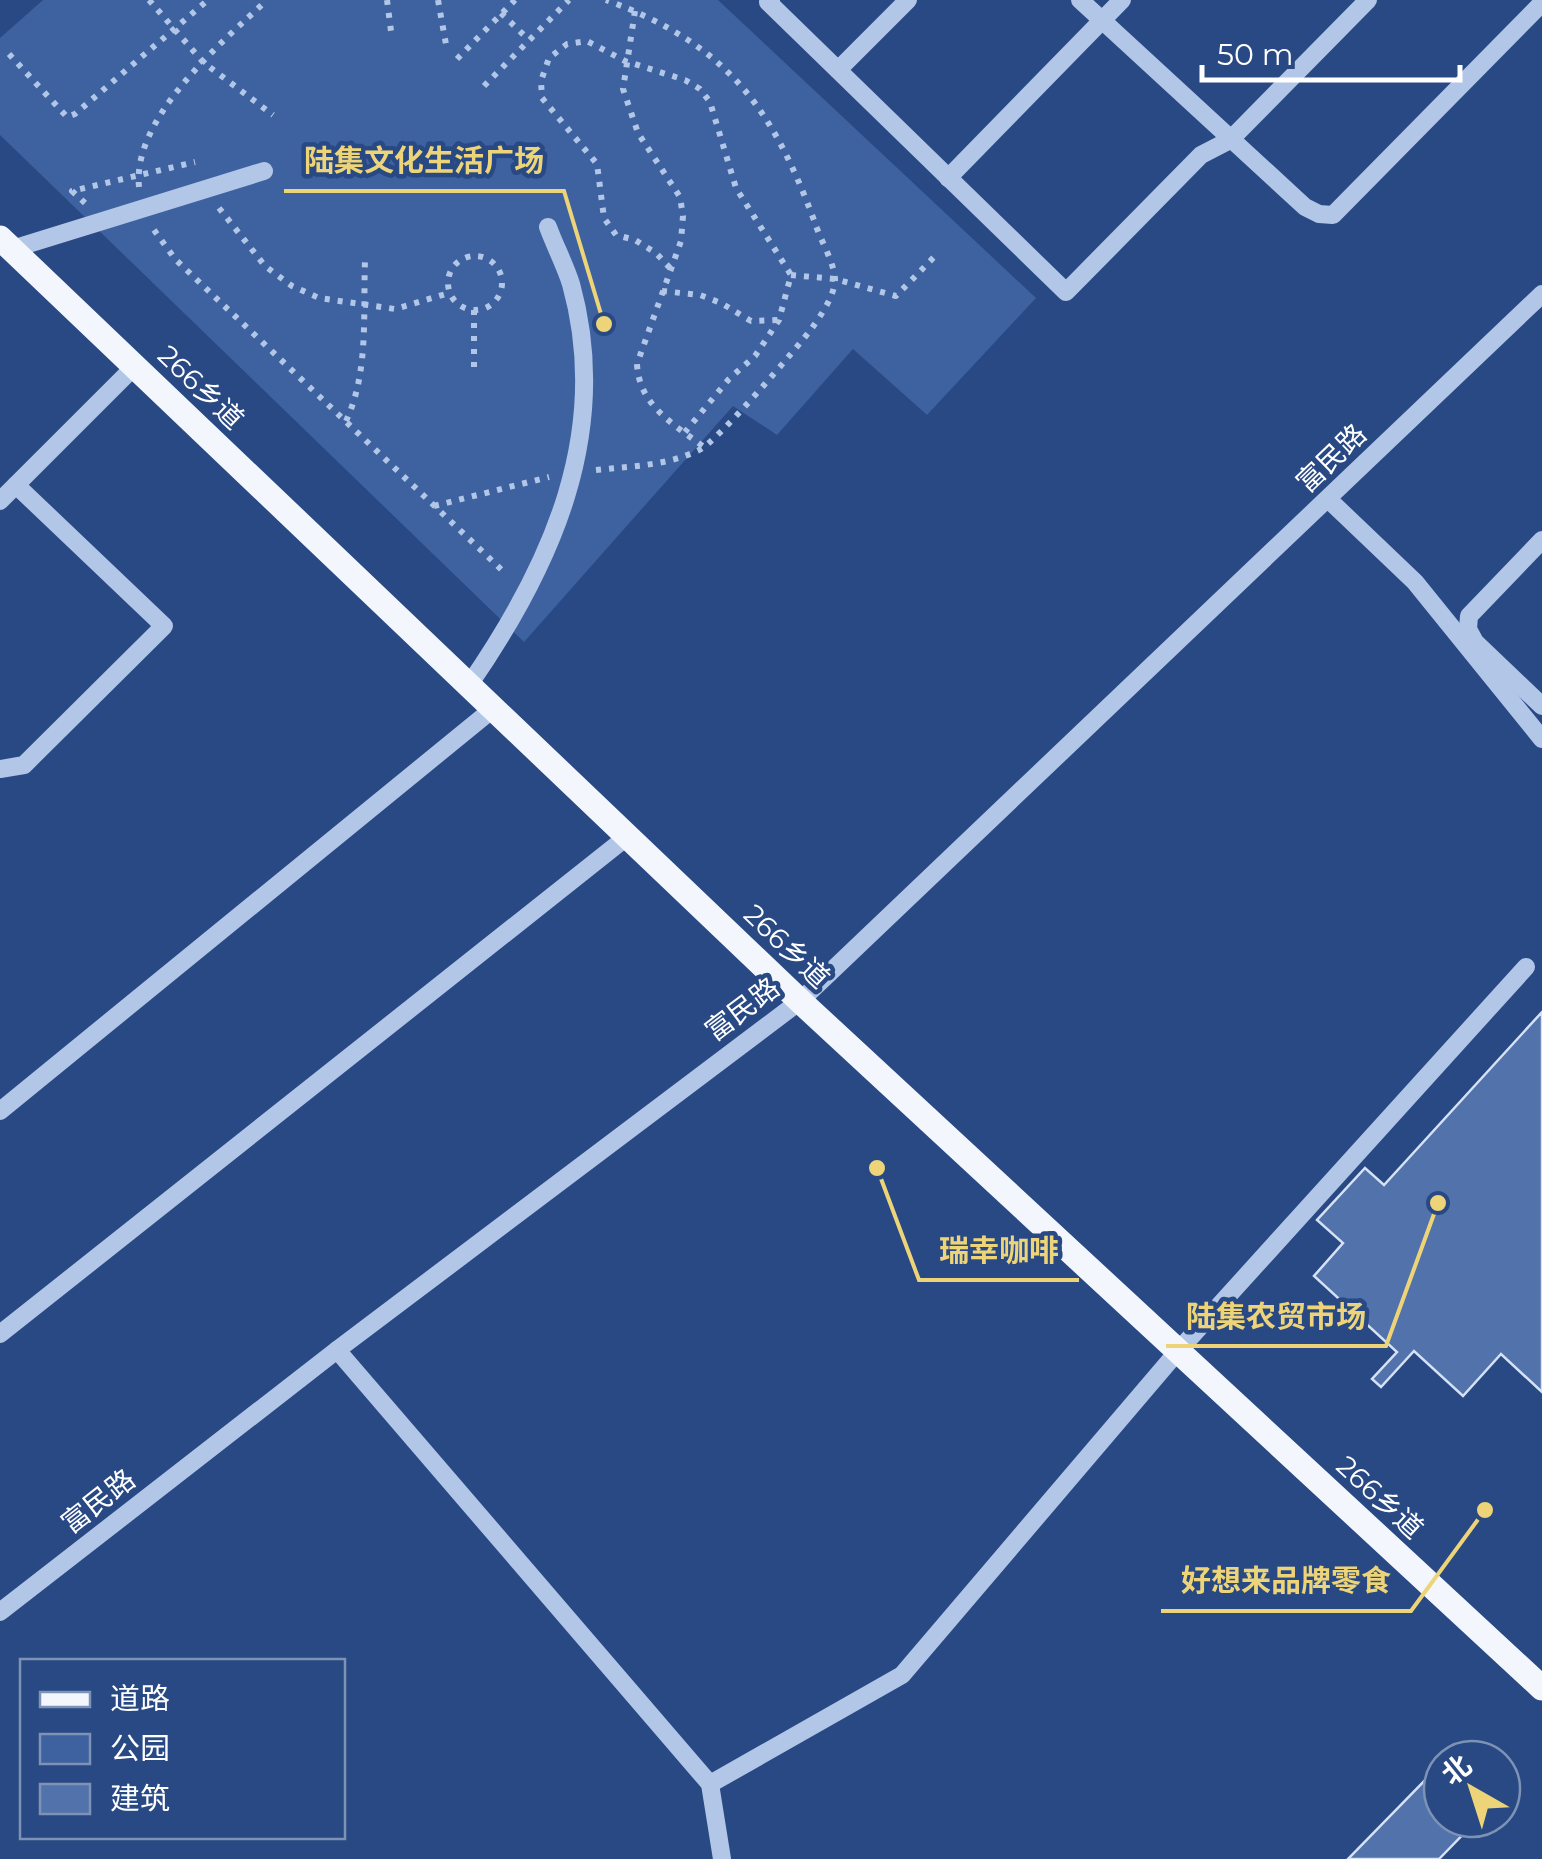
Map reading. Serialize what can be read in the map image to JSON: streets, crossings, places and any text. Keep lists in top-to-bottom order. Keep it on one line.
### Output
{"streets":{"main road":["266乡道"],"street":["富民路"]},"crossings":[["266乡道","富民路"]],"places":["陆集文化生活广场","瑞幸咖啡","陆集农贸市场","好想来品牌零食"],"legend":["道路","公园","建筑"],"scale_bar":"50 m","north":"top left"}
